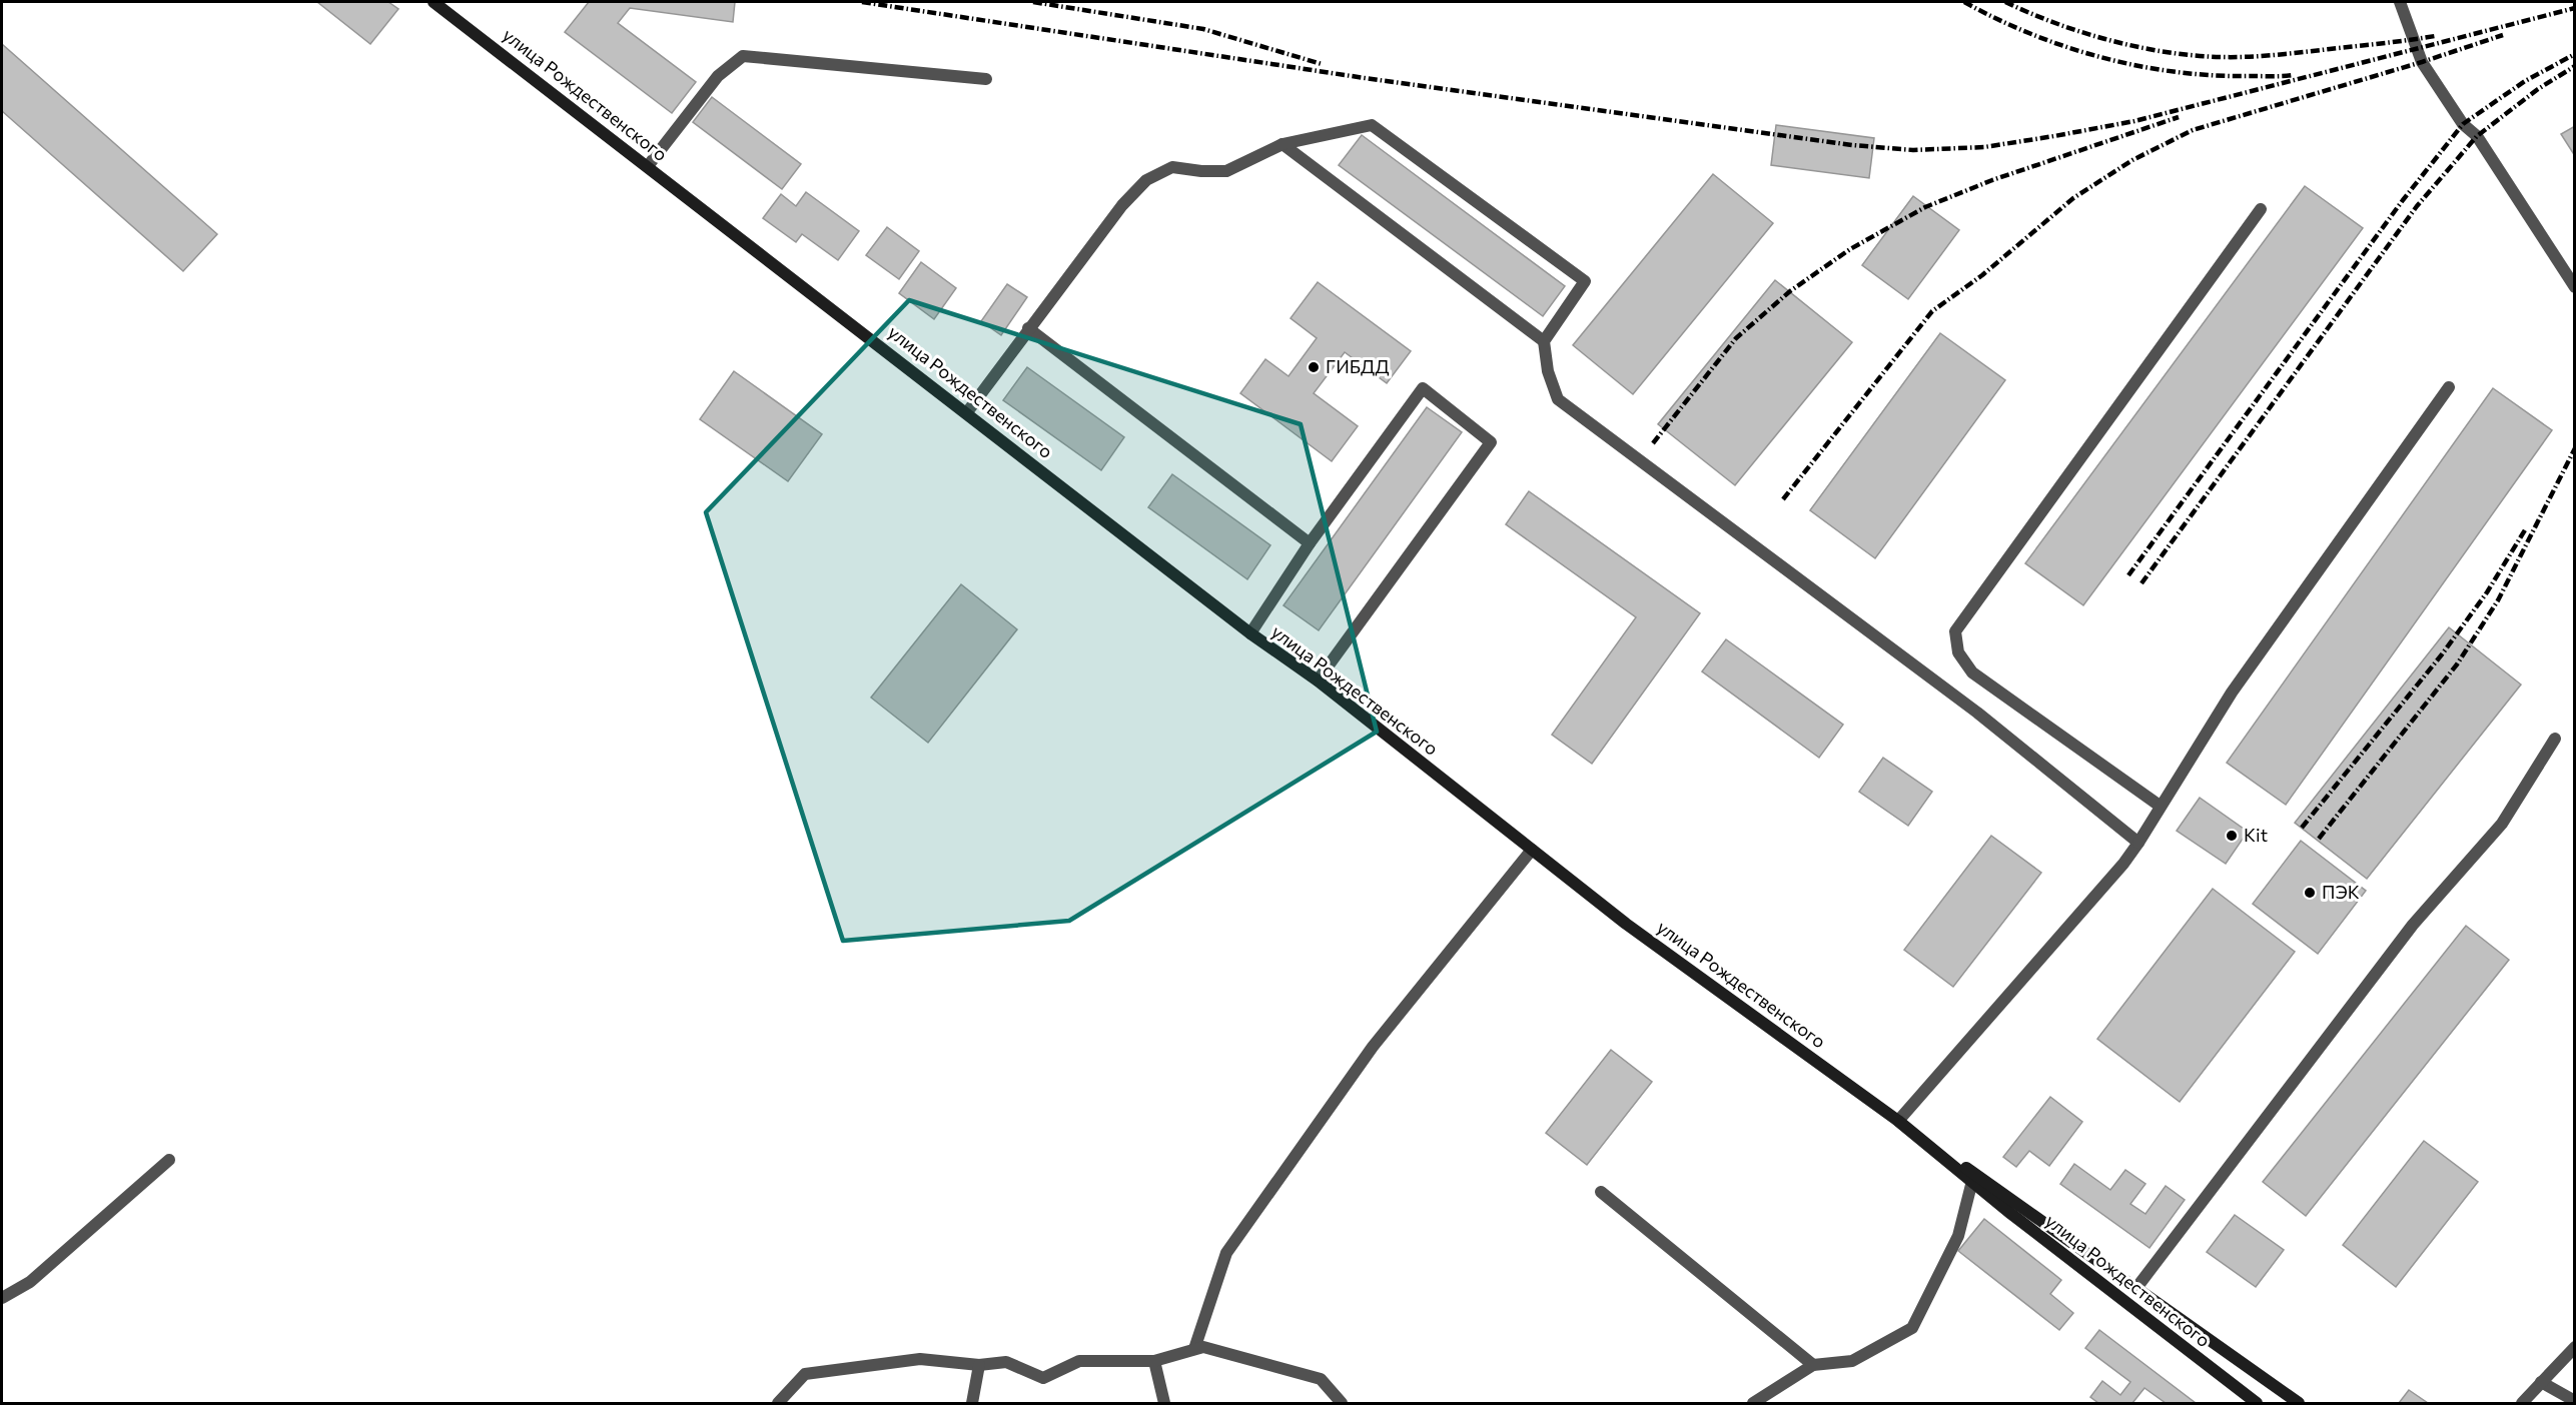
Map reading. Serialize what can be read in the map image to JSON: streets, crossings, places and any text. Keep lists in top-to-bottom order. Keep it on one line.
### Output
{"streets":{"main road":["улица Рождественского"]},"places":["ГИБДД","Kit","ПЭК"]}
